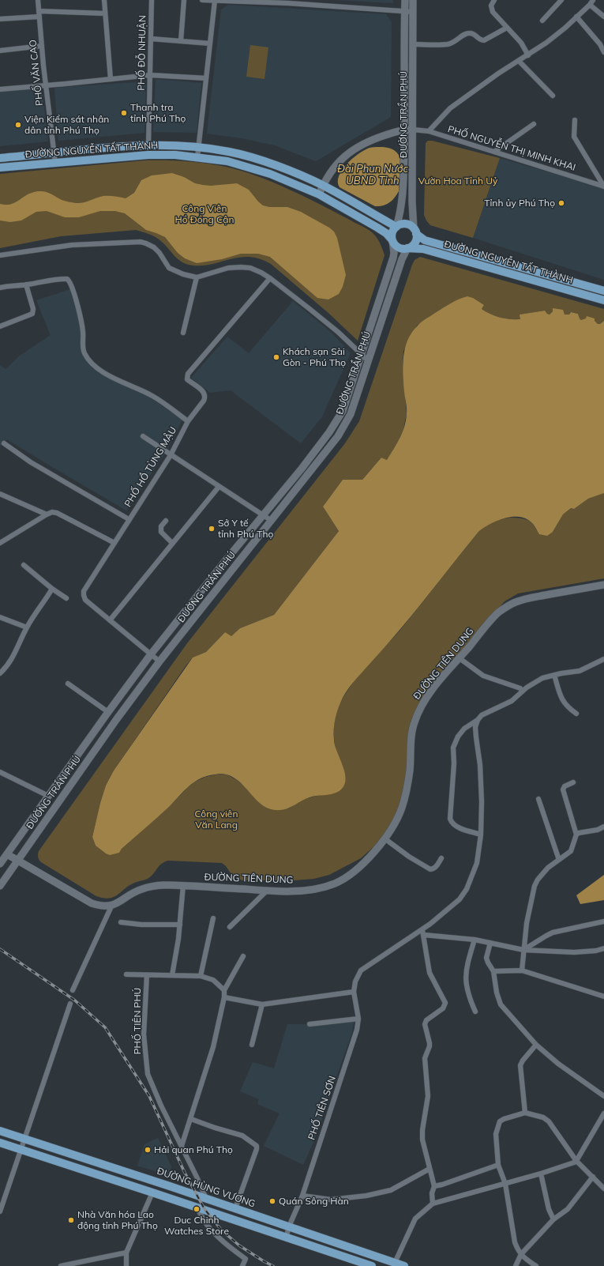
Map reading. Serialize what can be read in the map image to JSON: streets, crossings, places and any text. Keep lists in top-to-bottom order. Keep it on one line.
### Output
{"streets":{"main road":["ĐƯỜNG TRẦN PHÚ","ĐƯỜNG NGUYỄN TẤT THÀNH","ĐƯỜNG TIÊN DUNG","ĐƯỜNG HÙNG VƯƠNG"],"street":["PHỐ ĐỖ NHUẬN","PHỐ VĂN CAO","PHỐ NGUYỄN THỊ MINH KHAI","PHỐ HỒ TÙNG MẬU","PHỐ TIÊN PHÚ","PHỐ TIÊN SƠN"]},"crossings":[["PHỐ ĐỖ NHUẬN","ĐƯỜNG NGUYỄN TẤT THÀNH"],["PHỐ VĂN CAO","ĐƯỜNG NGUYỄN TẤT THÀNH"],["ĐƯỜNG TRẦN PHÚ","PHỐ NGUYỄN THỊ MINH KHAI"],["ĐƯỜNG TRẦN PHÚ","ĐƯỜNG NGUYỄN TẤT THÀNH"],["ĐƯỜNG TRẦN PHÚ","PHỐ HỒ TÙNG MẬU"],["PHỐ TIÊN PHÚ","ĐƯỜNG HÙNG VƯƠNG"],["PHỐ TIÊN SƠN","ĐƯỜNG HÙNG VƯƠNG"]],"water":["Đài Phun Nước UBND Tỉnh"],"parks":["Vườn Hoa Tỉnh Uỷ","Công Viên Hồ Đồng Cận","Công viên Văn Lang"],"places":["Thanh tra tỉnh Phú Thọ","Viện Kiểm sát nhân dân tỉnh Phú Thọ","Tỉnh ủy Phú Thọ","Khách sạn Sài Gòn - Phú Thọ","Sở Y tế tỉnh Phú Thọ","Hải quan Phú Thọ","Quán Sông Hàn","Duc Chinh Watches Store","Nhà Văn hóa Lao động tỉnh Phú Thọ"]}
